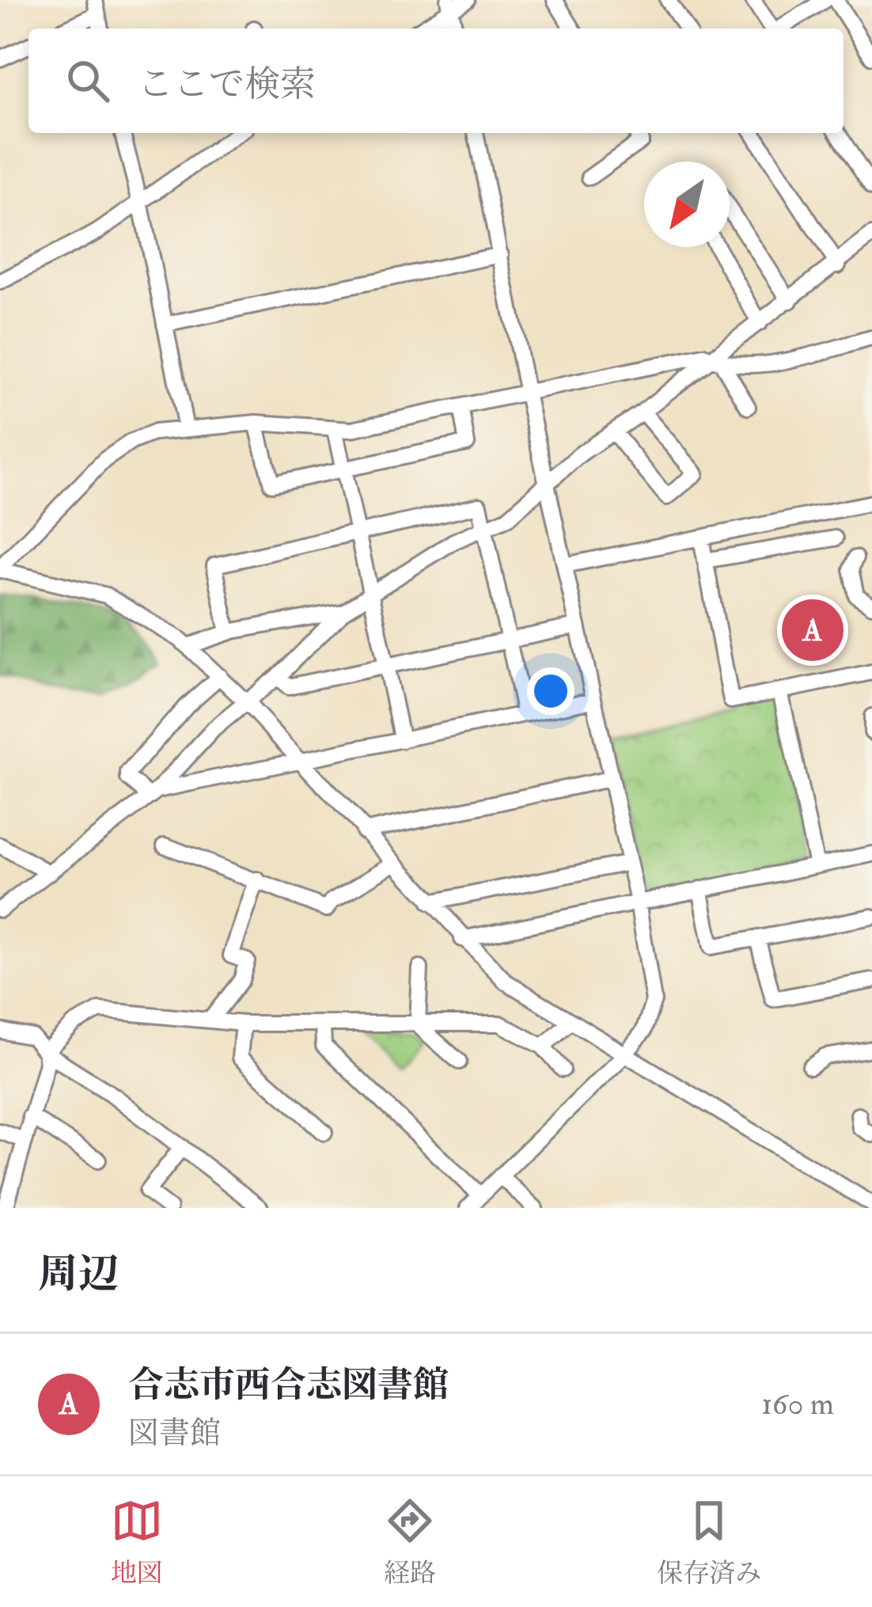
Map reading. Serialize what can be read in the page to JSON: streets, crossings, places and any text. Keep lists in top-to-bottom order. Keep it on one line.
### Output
{"north":"bottom left","page":{"search":"ここで検索","pins":"A","heading":"周辺","list":[{"mark":"A","name":"合志市西合志図書館","note":"図書館","value":"160 m"}],"nav":["地図","経路","保存済み"]}}
